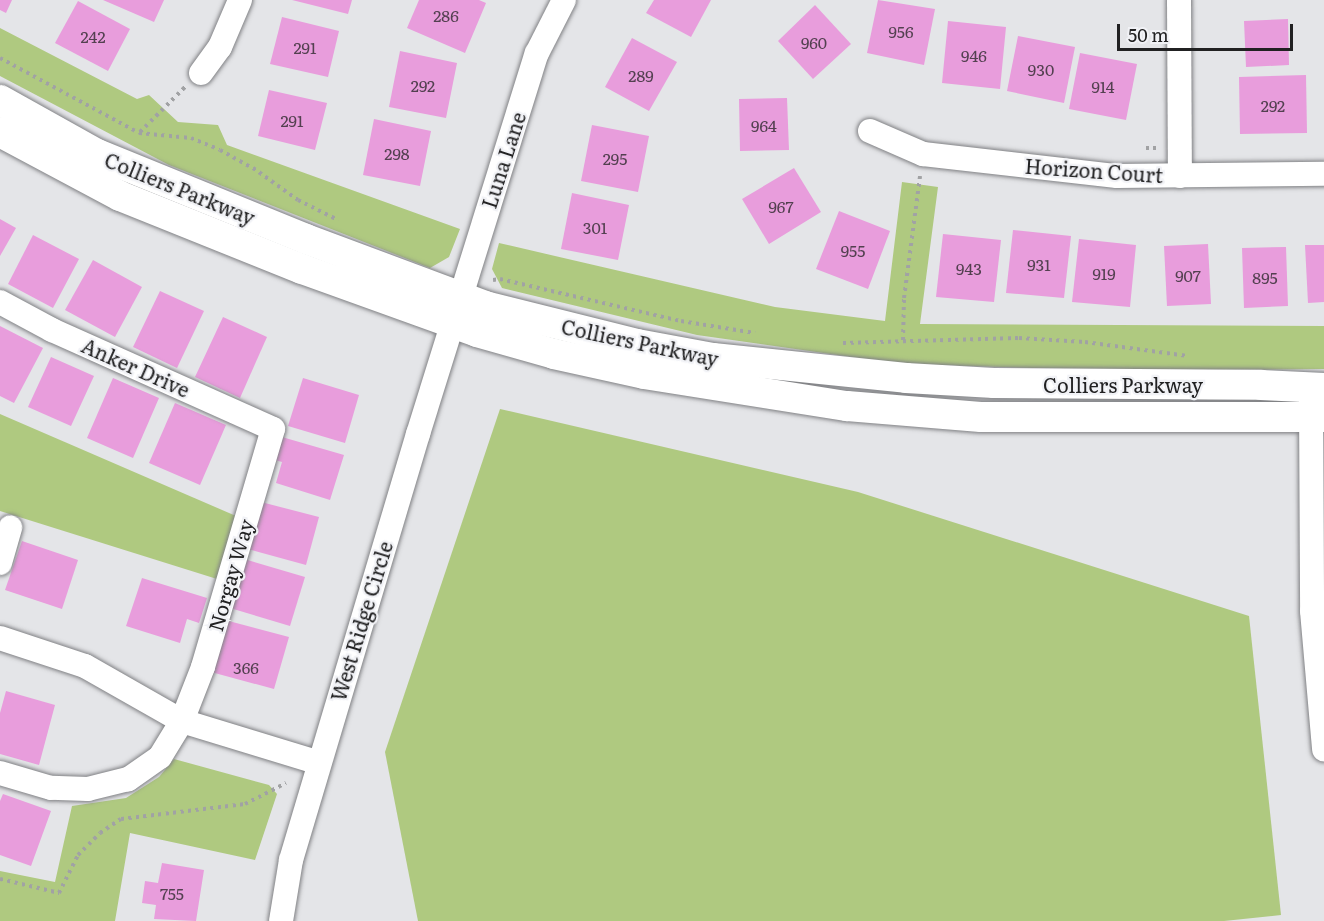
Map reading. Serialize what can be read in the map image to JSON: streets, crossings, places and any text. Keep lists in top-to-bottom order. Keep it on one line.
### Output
{"streets":{"street":["Luna Lane","Horizon Court","Colliers Parkway","Anker Drive","Norgay Way","West Ridge Circle"]},"crossings":[["Luna Lane","Colliers Parkway"],["Luna Lane","West Ridge Circle"],["Colliers Parkway","West Ridge Circle"],["Anker Drive","Norgay Way"]],"house_numbers":["286","956","242","960","291","946","930","289","292","914","292","291","964","298","295","967","301","955","931","943","919","907","895","366","755"],"scale_bar":"50 m"}
